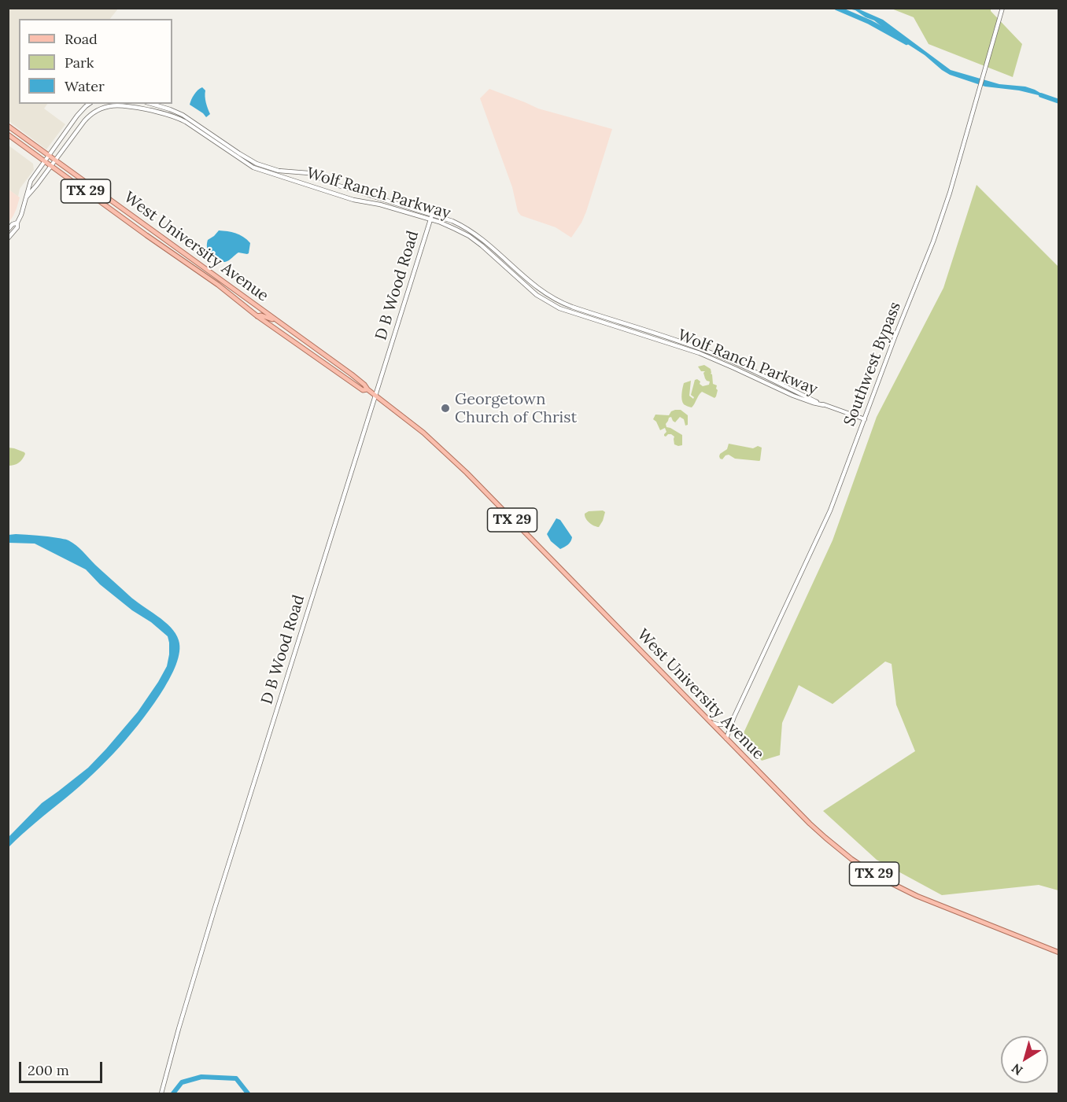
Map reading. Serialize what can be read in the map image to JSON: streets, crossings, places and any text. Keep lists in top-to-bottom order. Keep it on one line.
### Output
{"streets":{"main road":["TX 29","West University Avenue"],"street":["Wolf Ranch Parkway","D B Wood Road","Southwest Bypass"]},"crossings":[["Wolf Ranch Parkway","West University Avenue"],["Wolf Ranch Parkway","D B Wood Road"],["Wolf Ranch Parkway","Southwest Bypass"],["West University Avenue","D B Wood Road"],["West University Avenue","Southwest Bypass"]],"places":["Georgetown Church of Christ"],"legend":["Road","Park","Water"],"scale_bar":"200 m","north":"bottom left"}
